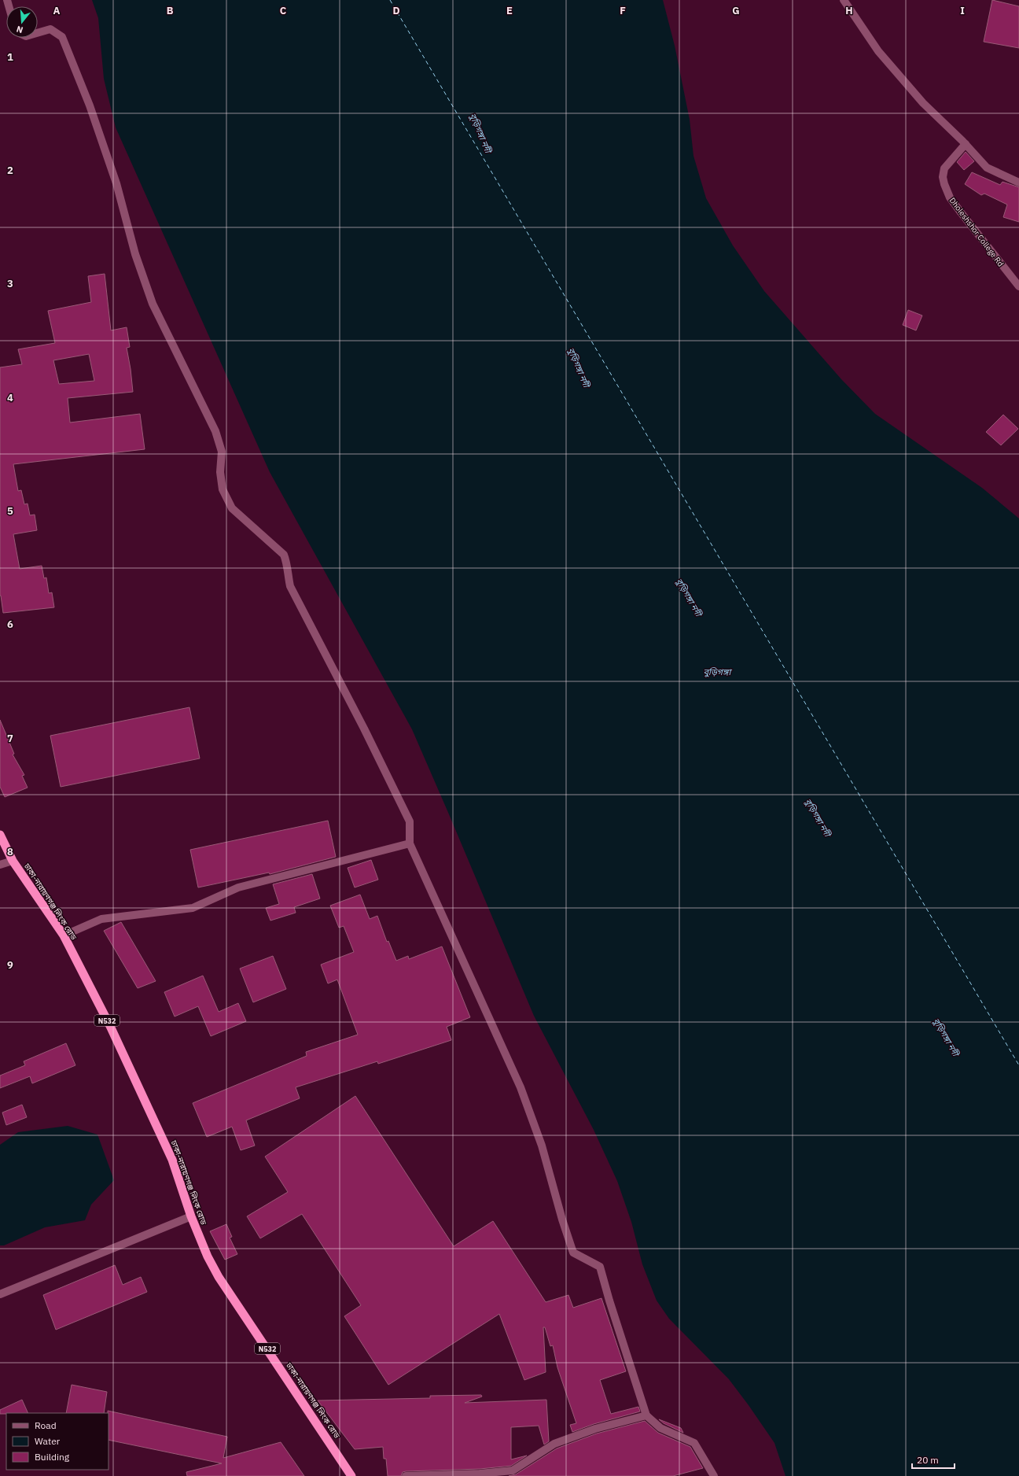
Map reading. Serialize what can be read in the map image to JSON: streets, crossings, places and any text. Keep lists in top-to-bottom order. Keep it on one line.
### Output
{"streets":{"highway":["ঢাকা-নারায়ণগঞ্জ লিংক রোড","N532"],"street":["Dholeshshor College Rd"]},"water":["বুড়িগঙ্গা নদী","বুড়িগঙ্গা"],"legend":["Road","Water","Building"],"scale_bar":"20 m","north":"bottom","grid":{"columns":["A","B","C","D","E","F","G","H","I"],"rows":["1","2","3","4","5","6","7","8","9"]}}
